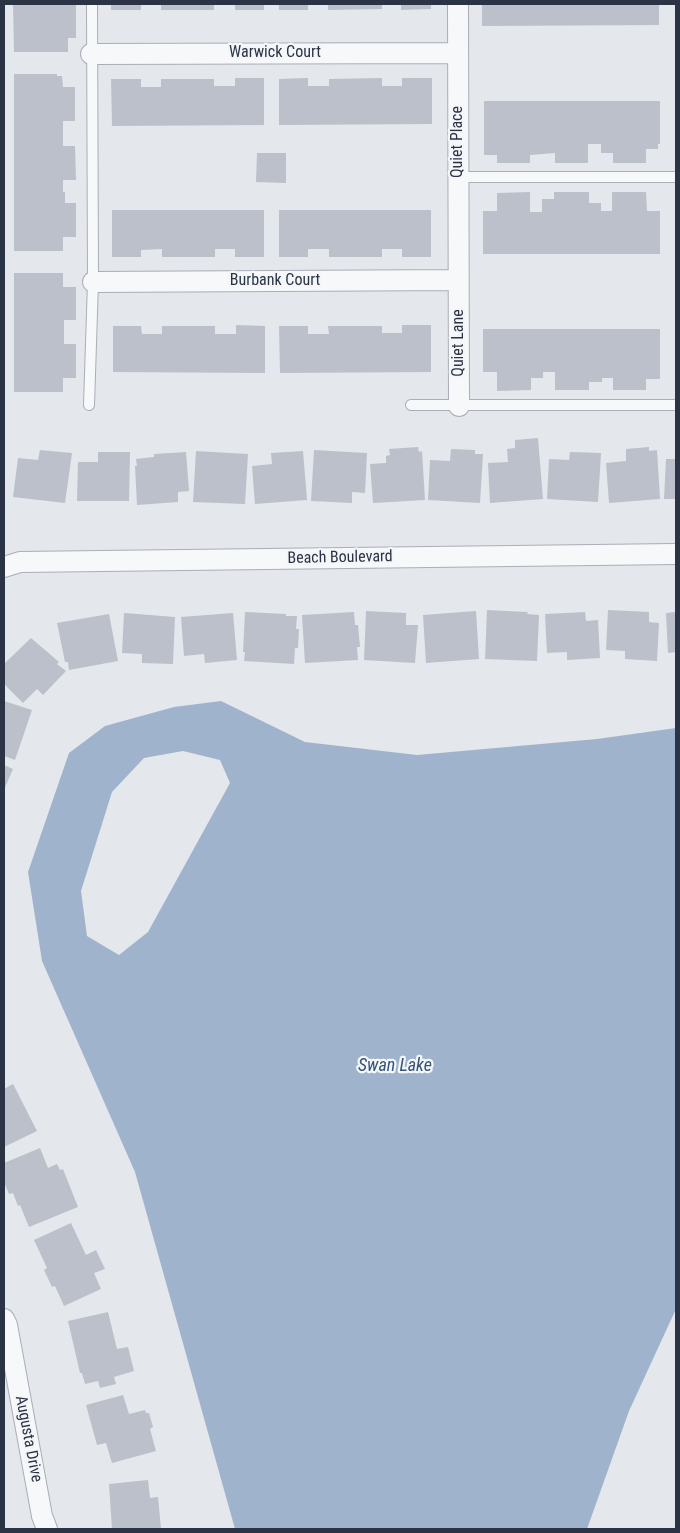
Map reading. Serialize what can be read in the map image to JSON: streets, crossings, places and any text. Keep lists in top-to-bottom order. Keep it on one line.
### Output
{"streets":{"street":["Warwick Court","Quiet Place","Burbank Court","Quiet Lane","Beach Boulevard","Augusta Drive"]},"crossings":[["Warwick Court","Quiet Place"],["Quiet Place","Burbank Court"],["Quiet Place","Quiet Lane"],["Burbank Court","Quiet Lane"]],"water":["Swan Lake"]}
